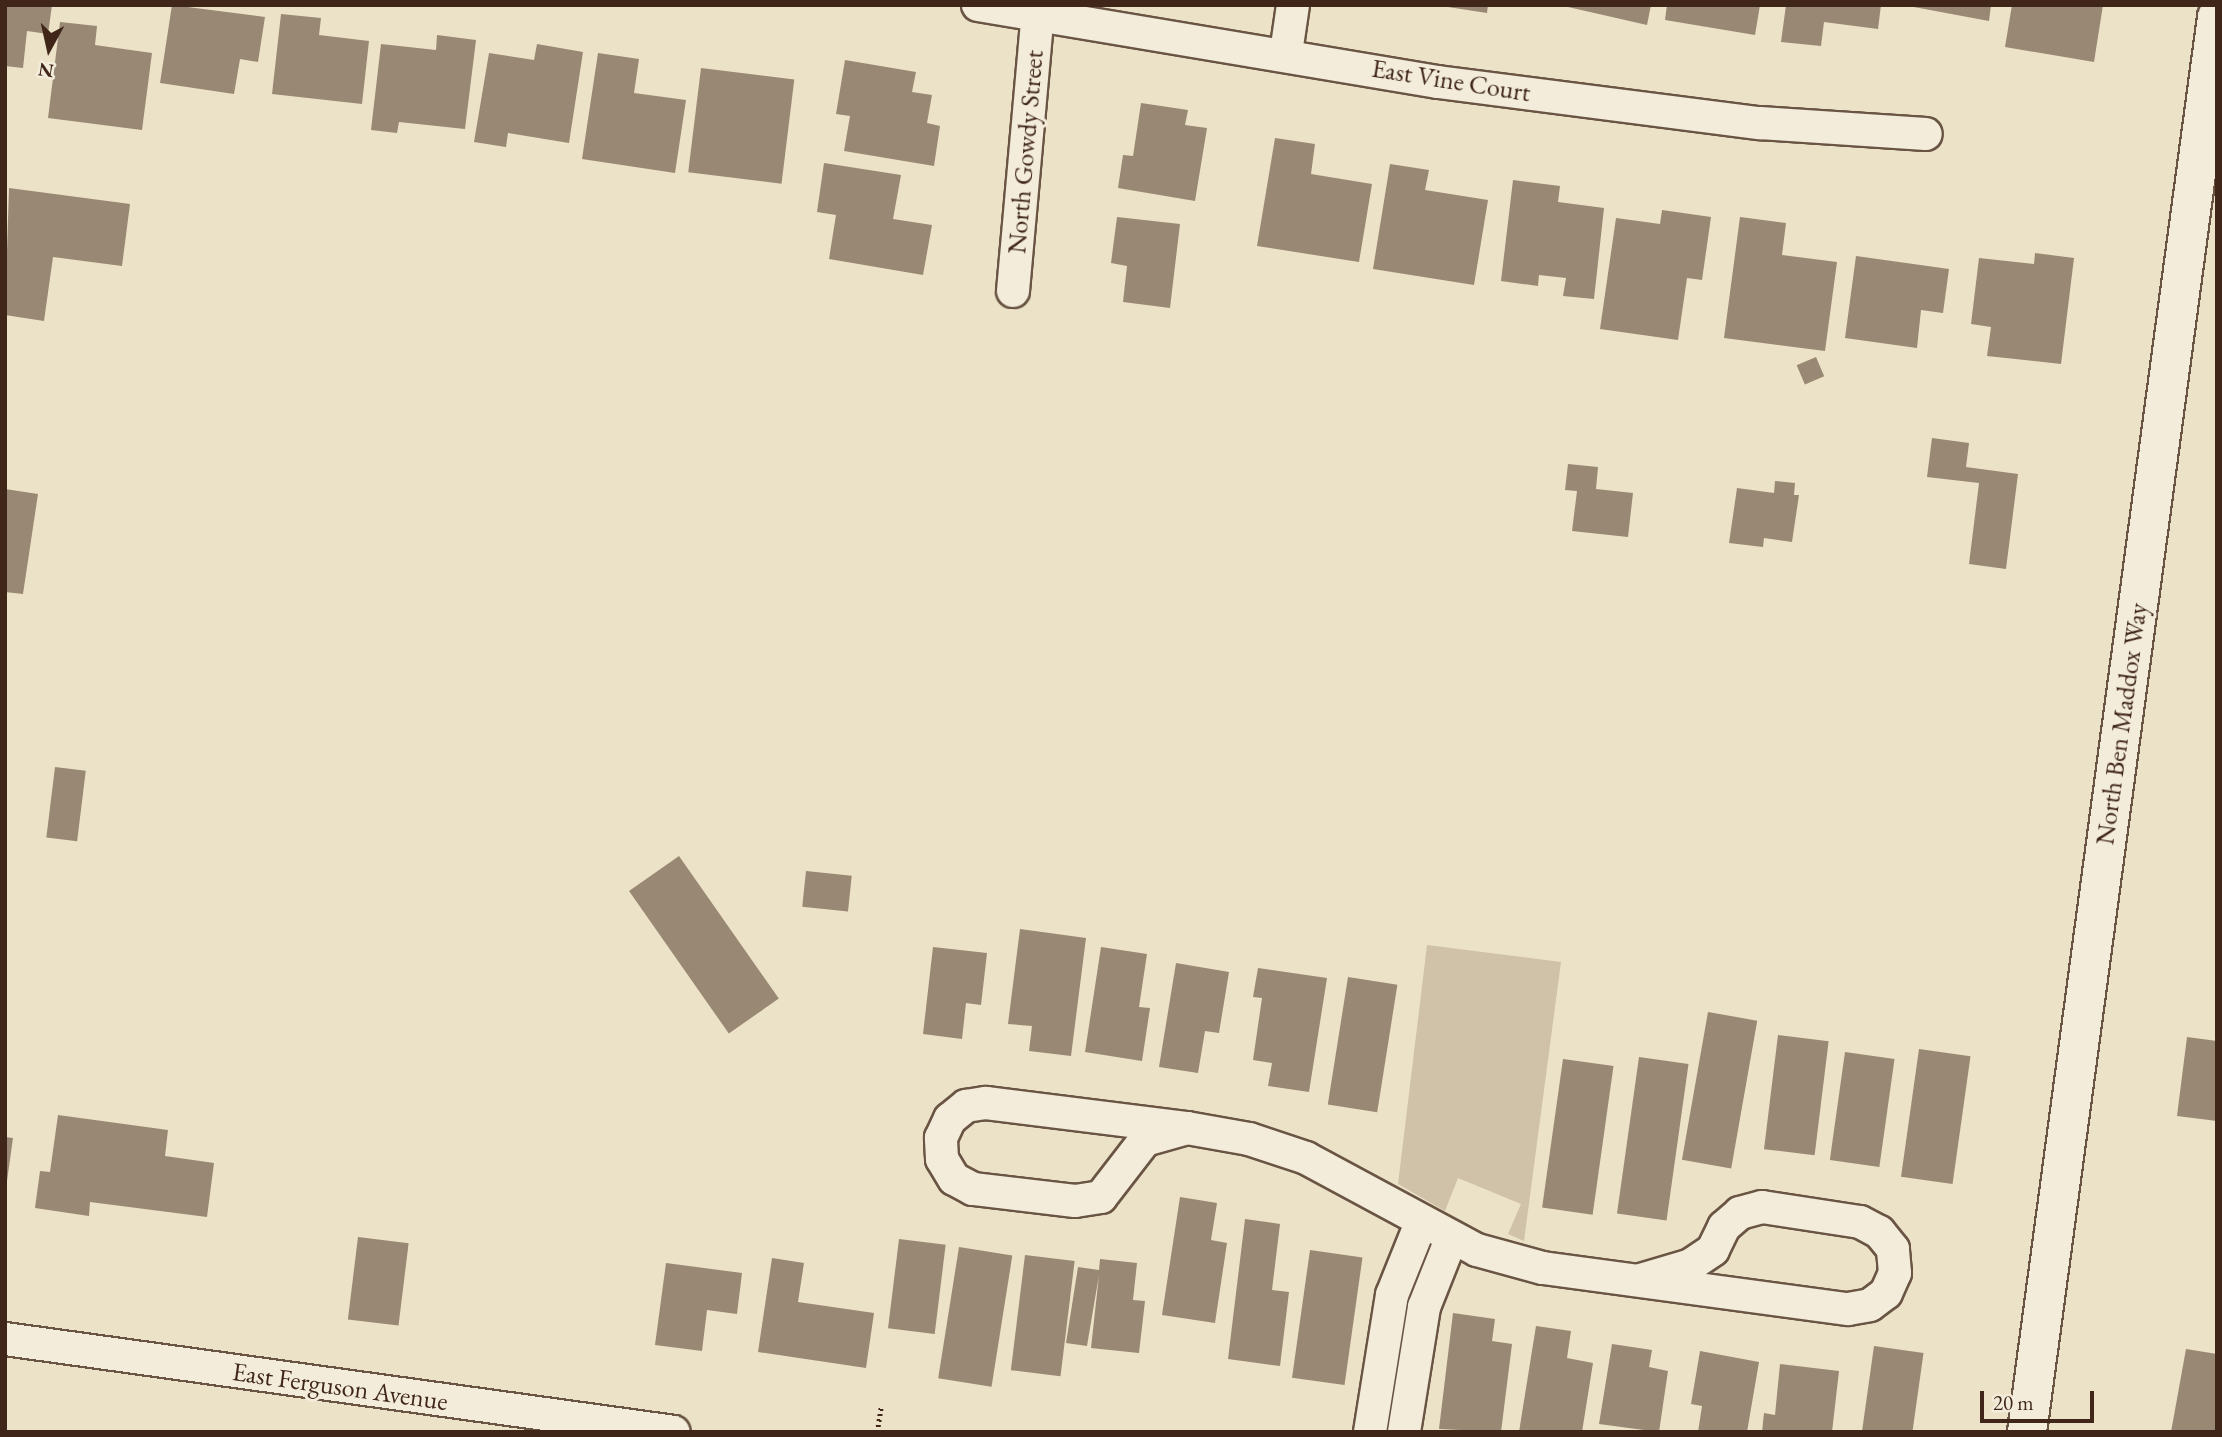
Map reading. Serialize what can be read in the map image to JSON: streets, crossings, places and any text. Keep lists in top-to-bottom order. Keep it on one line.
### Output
{"streets":{"main road":["North Ben Maddox Way"],"street":["East Vine Court","North Gowdy Street","East Ferguson Avenue"]},"crossings":[["East Vine Court","North Gowdy Street"]],"scale_bar":"20 m","north":"bottom"}
